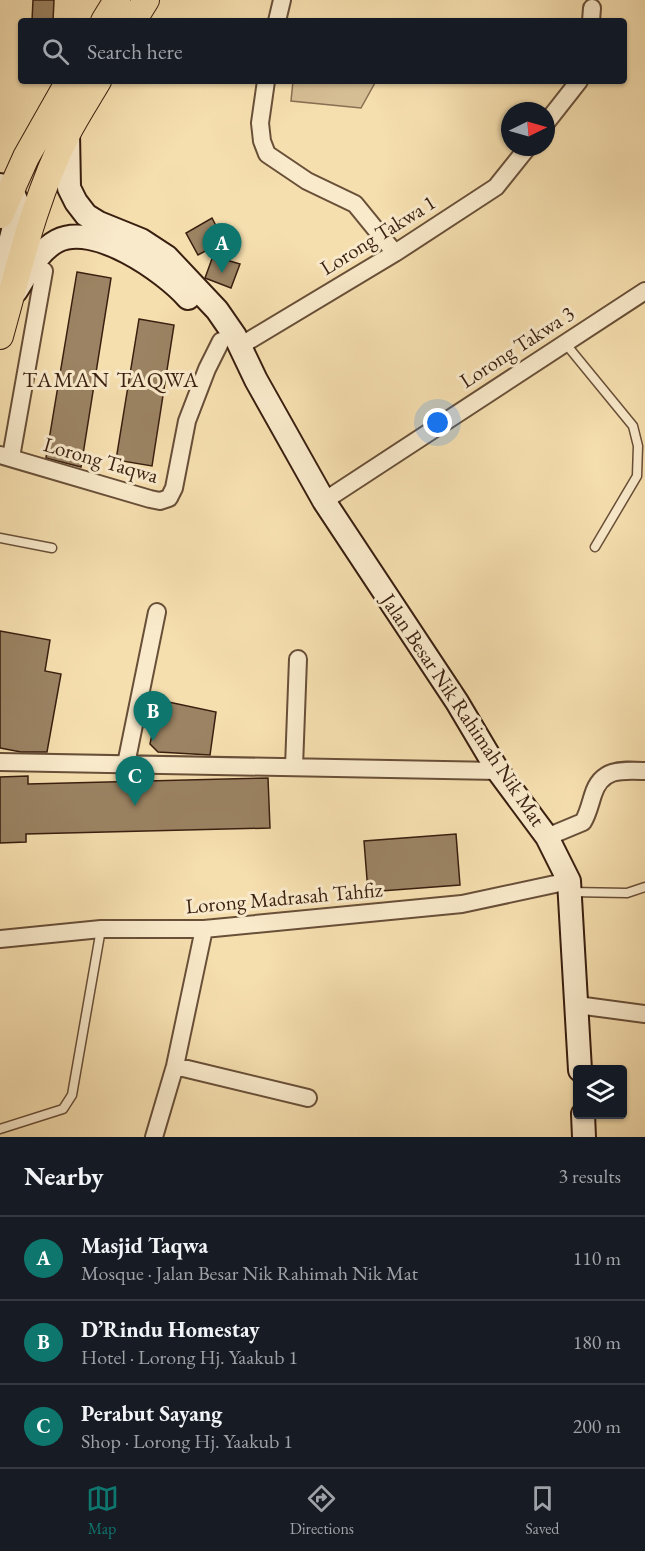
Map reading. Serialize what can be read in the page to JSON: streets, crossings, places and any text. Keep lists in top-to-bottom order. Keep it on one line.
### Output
{"streets":{"street":["Lorong Takwa 1","Lorong Takwa 3","Lorong Taqwa","Jalan Besar Nik Rahimah Nik Mat","Lorong Madrasah Tahfiz"]},"crossings":[["Lorong Takwa 1","Lorong Taqwa"],["Lorong Takwa 1","Jalan Besar Nik Rahimah Nik Mat"],["Lorong Takwa 3","Jalan Besar Nik Rahimah Nik Mat"],["Lorong Taqwa","Jalan Besar Nik Rahimah Nik Mat"],["Jalan Besar Nik Rahimah Nik Mat","Lorong Madrasah Tahfiz"]],"districts":["TAMAN TAQWA"],"north":"right","page":{"search":"Search here","pins":["A","B","C"],"heading":["Nearby","3 results"],"list":[{"mark":"A","name":"Masjid Taqwa","note":"Mosque · Jalan Besar Nik Rahimah Nik Mat","value":"110 m"},{"mark":"B","name":"D’Rindu Homestay","note":"Hotel · Lorong Hj. Yaakub 1","value":"180 m"},{"mark":"C","name":"Perabut Sayang","note":"Shop · Lorong Hj. Yaakub 1","value":"200 m"}],"nav":["Map","Directions","Saved"]}}
